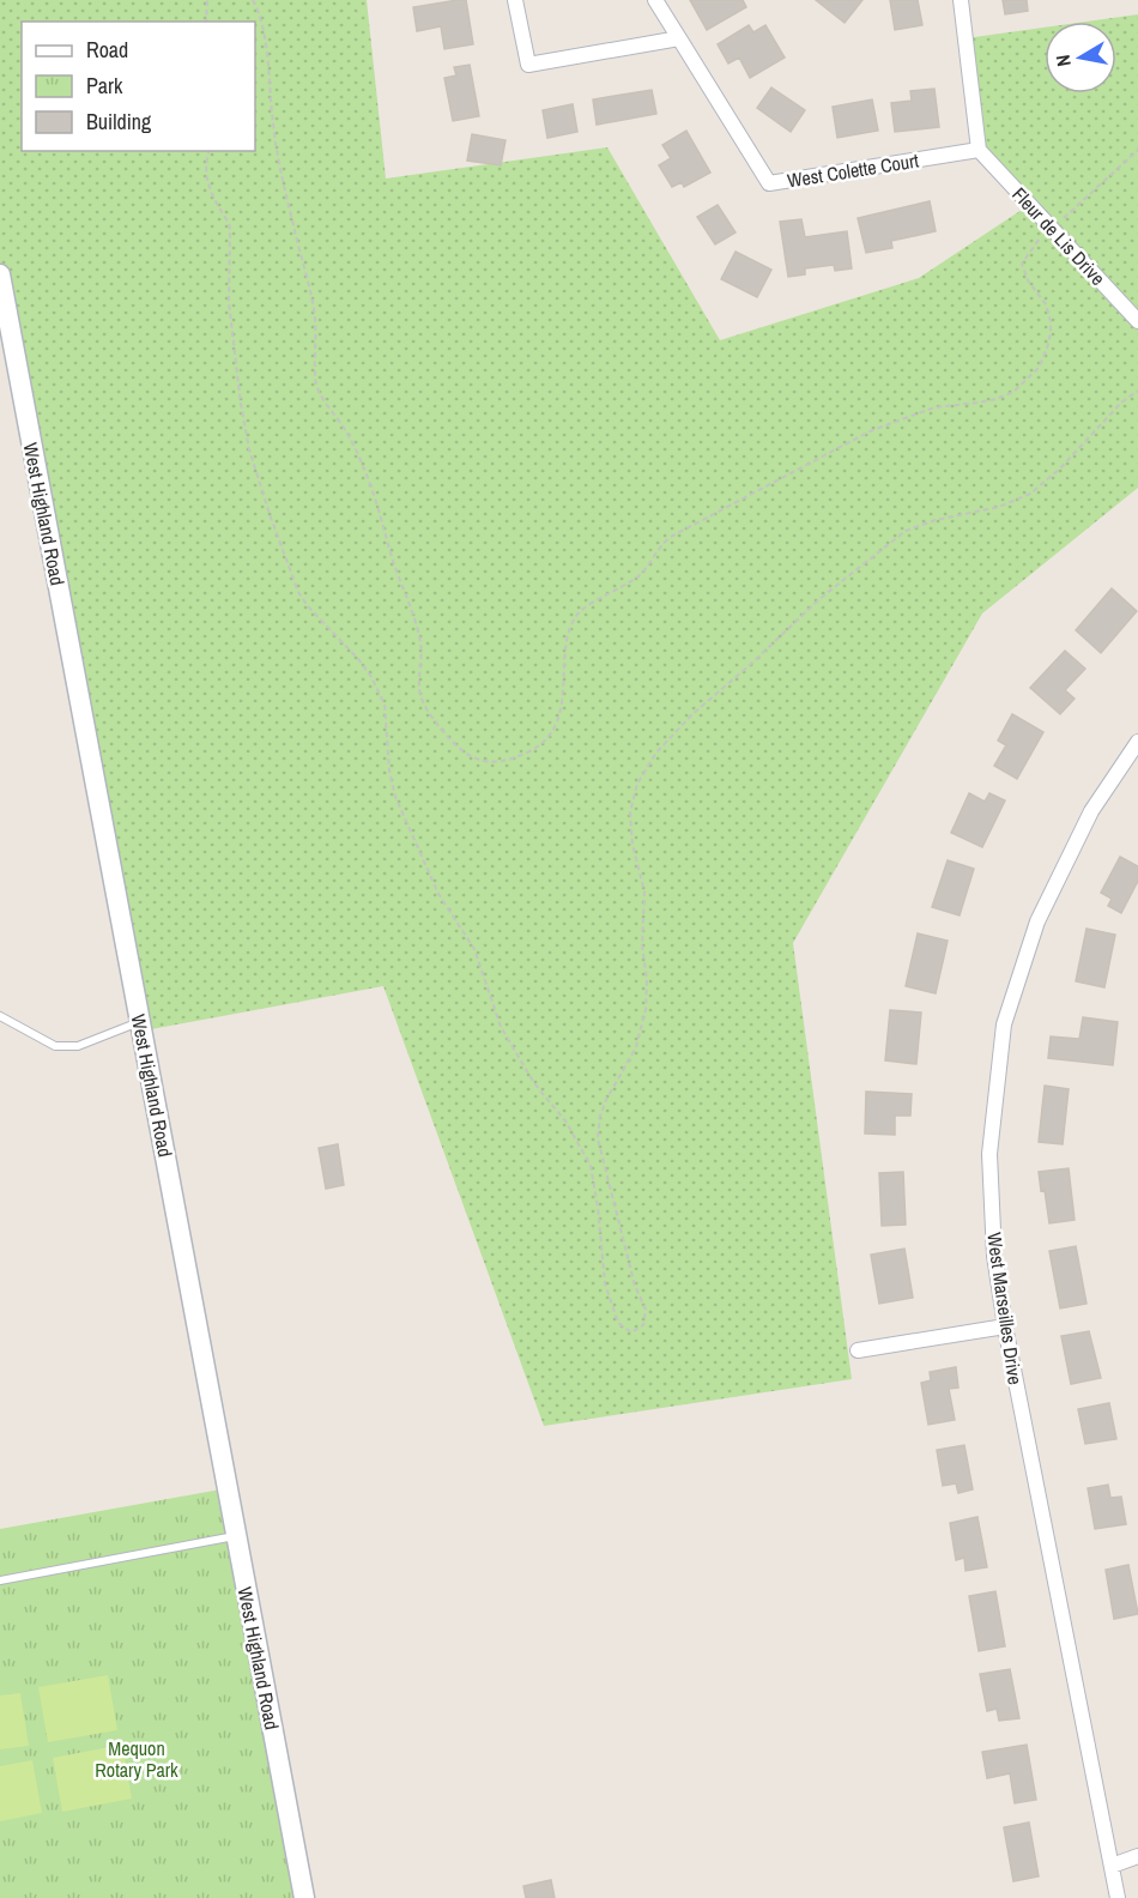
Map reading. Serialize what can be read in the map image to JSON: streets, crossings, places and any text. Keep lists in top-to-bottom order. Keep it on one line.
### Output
{"streets":{"main road":["West Highland Road"],"street":["West Colette Court","Fleur de Lis Drive","West Marseilles Drive"]},"crossings":[["West Colette Court","Fleur de Lis Drive"]],"parks":["Mequon Rotary Park"],"legend":["Road","Park","Building"],"north":"left"}
